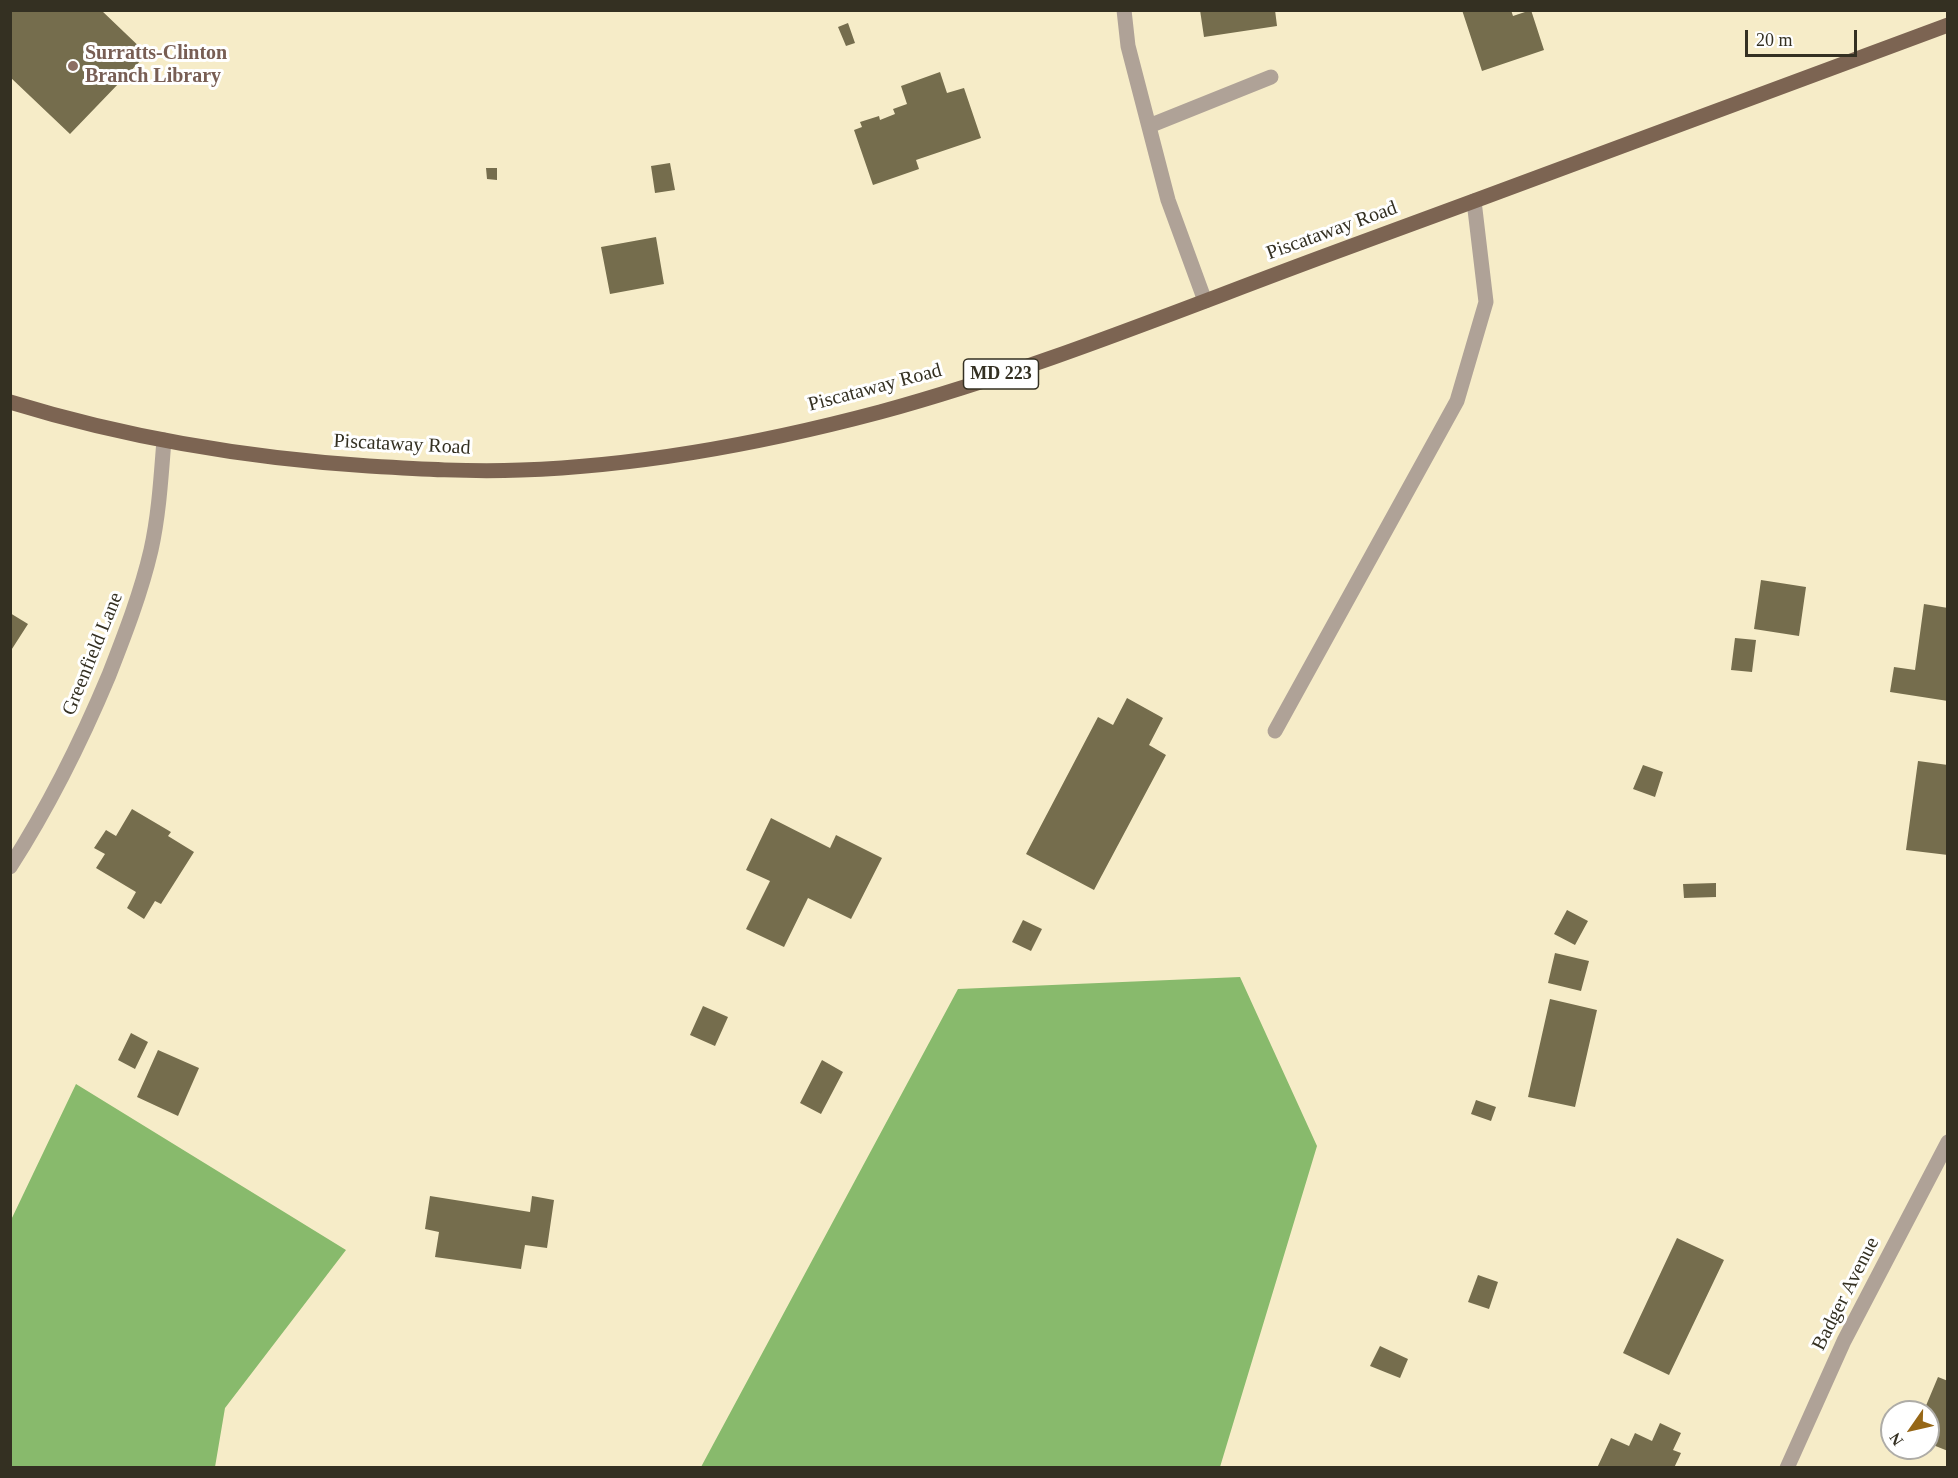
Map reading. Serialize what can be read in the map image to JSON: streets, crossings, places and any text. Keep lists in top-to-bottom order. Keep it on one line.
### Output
{"streets":{"main road":["Piscataway Road","MD 223"],"street":["Greenfield Lane","Badger Avenue"]},"crossings":[["Piscataway Road","Greenfield Lane"]],"places":["Surratts-Clinton Branch Library"],"scale_bar":"20 m","north":"bottom left"}
